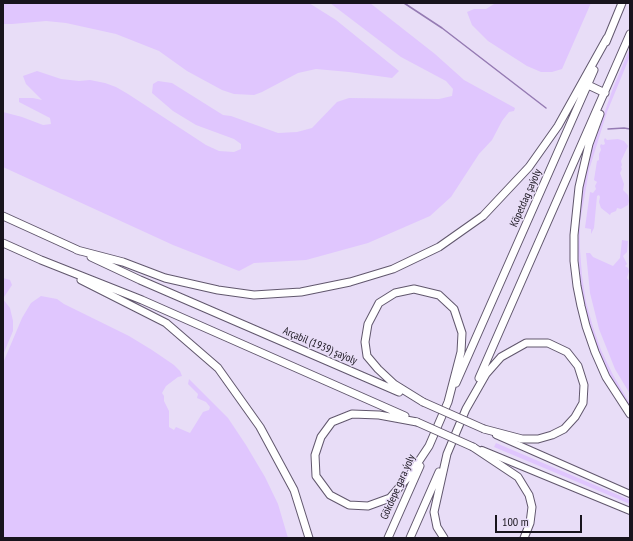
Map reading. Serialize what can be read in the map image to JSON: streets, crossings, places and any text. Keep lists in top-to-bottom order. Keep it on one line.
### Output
{"streets":{"main road":["Köpetdag şaýoly","Arçabil (1939) şaýoly","Gökdepe gara ýoly"]},"scale_bar":"100 m"}
